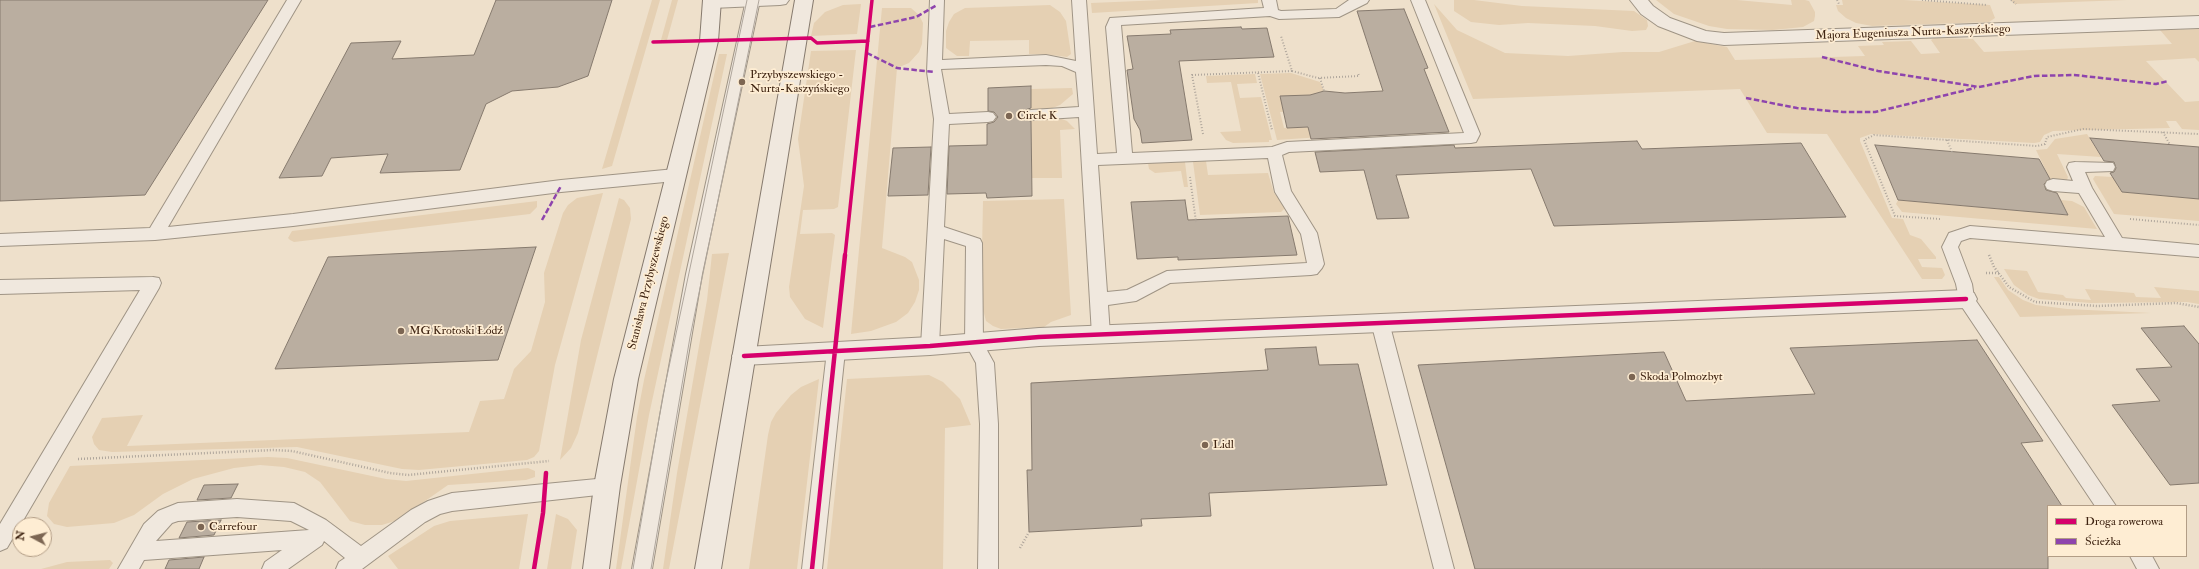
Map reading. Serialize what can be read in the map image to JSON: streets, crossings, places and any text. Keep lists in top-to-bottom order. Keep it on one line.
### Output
{"streets":{"street":["Majora Eugeniusza Nurta-Kaszyńskiego","Stanisława Przybyszewskiego"]},"places":["Przybyszewskiego - Nurta-Kaszyńskiego","Circle K","MG Krotoski Łódź","Skoda Polmozbyt","Lidl","Carrefour"],"legend":["Droga rowerowa","Ścieżka"],"north":"left"}
